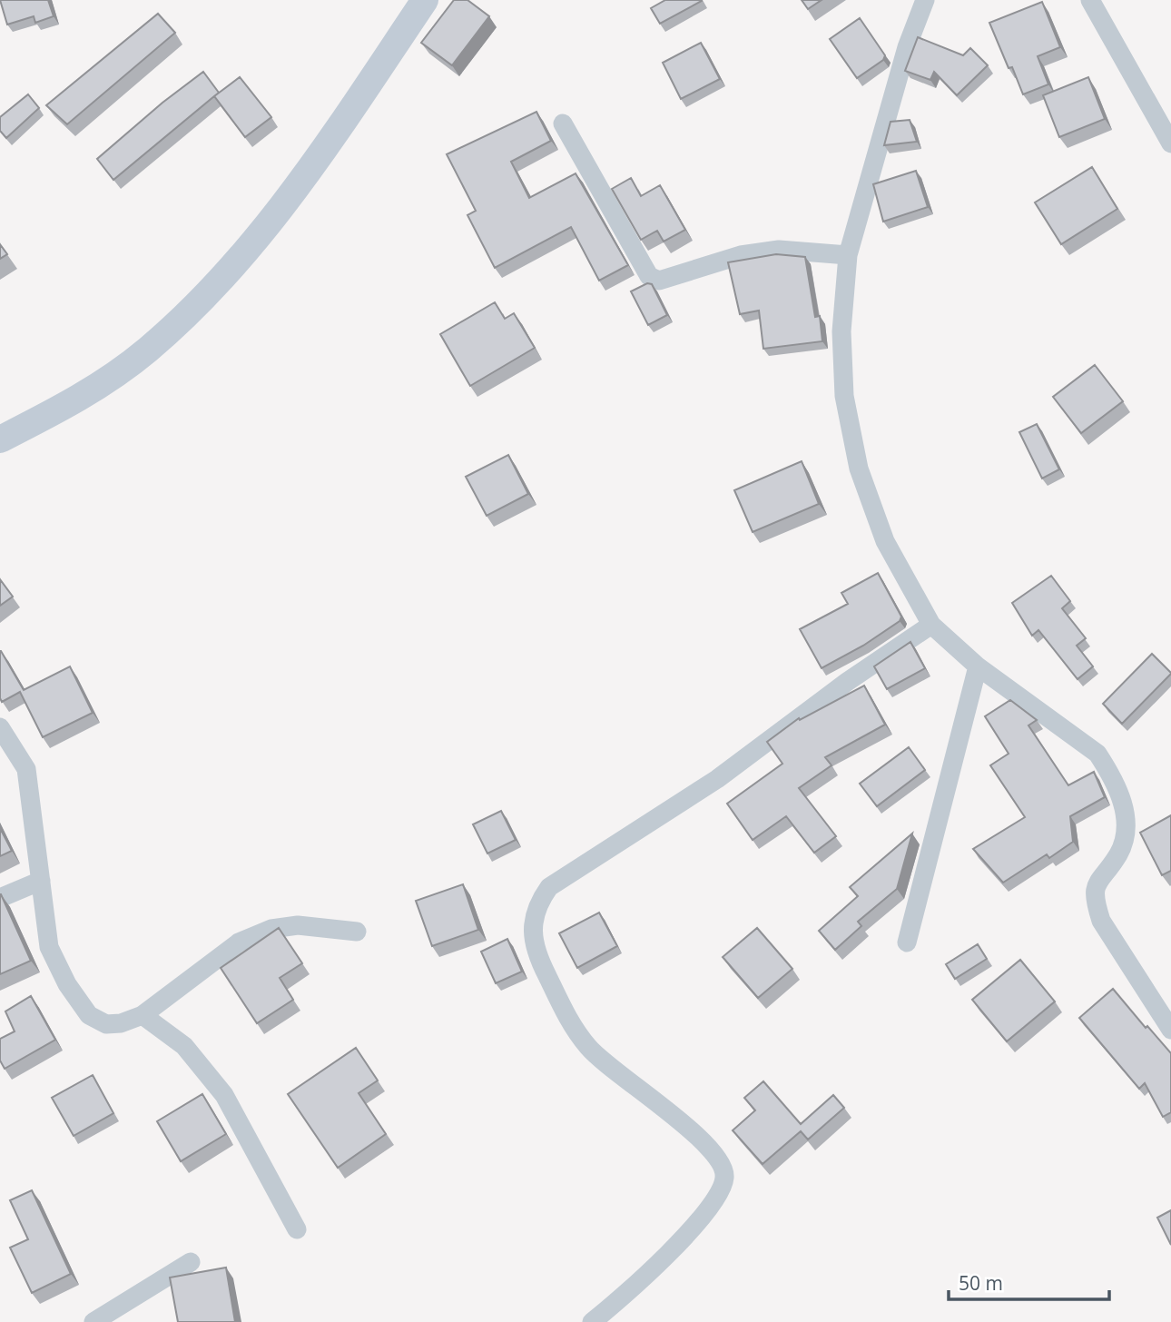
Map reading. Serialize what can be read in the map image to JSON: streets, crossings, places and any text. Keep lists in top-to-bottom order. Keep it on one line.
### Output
{"scale_bar":"50 m"}
